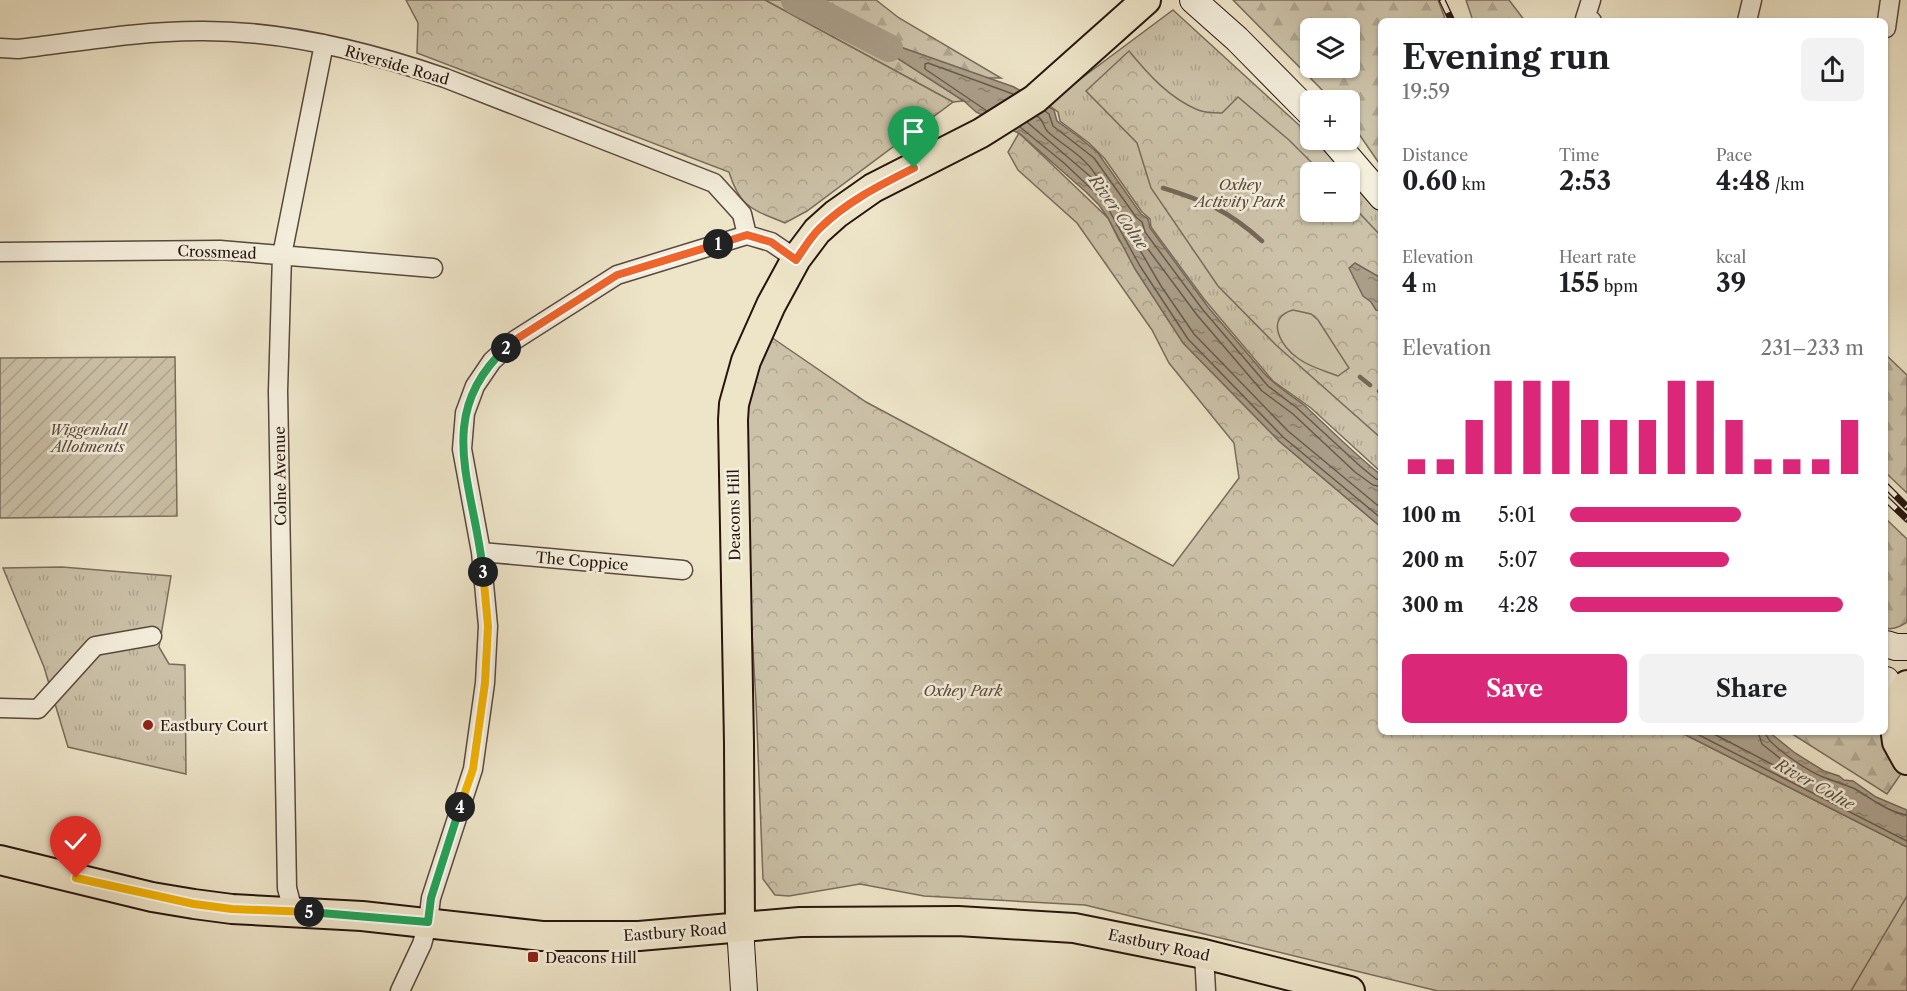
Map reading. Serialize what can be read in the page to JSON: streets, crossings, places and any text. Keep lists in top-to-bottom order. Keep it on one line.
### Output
{"streets":{"main road":["Deacons Hill","Eastbury Road"],"street":["Riverside Road","Crossmead","Colne Avenue","The Coppice"]},"crossings":[["Riverside Road","Colne Avenue"],["Crossmead","Colne Avenue"],["Colne Avenue","Eastbury Road"],["Deacons Hill","Eastbury Road"]],"water":["River Colne"],"parks":["Oxhey Activity Park","Wiggenhall Allotments","Oxhey Park"],"places":{"other":["Eastbury Court"],"transit":["Deacons Hill"]},"page":{"map_buttons":["+","−"],"heading":["Evening run","19:59"],"stats":[["Distance","0.60 km"],["Time","2:53"],["Pace","4:48 /km"],["Elevation","4 m"],["Heart rate","155 bpm"],["kcal","39"]],"pins":["1","2","3","4","5"],"chart":["Elevation","231–233 m"],"list":[{"name":"100 m","note":"5:01"},{"name":"200 m","note":"5:07"},{"name":"300 m","note":"4:28"}],"buttons":["Save","Share"]}}
